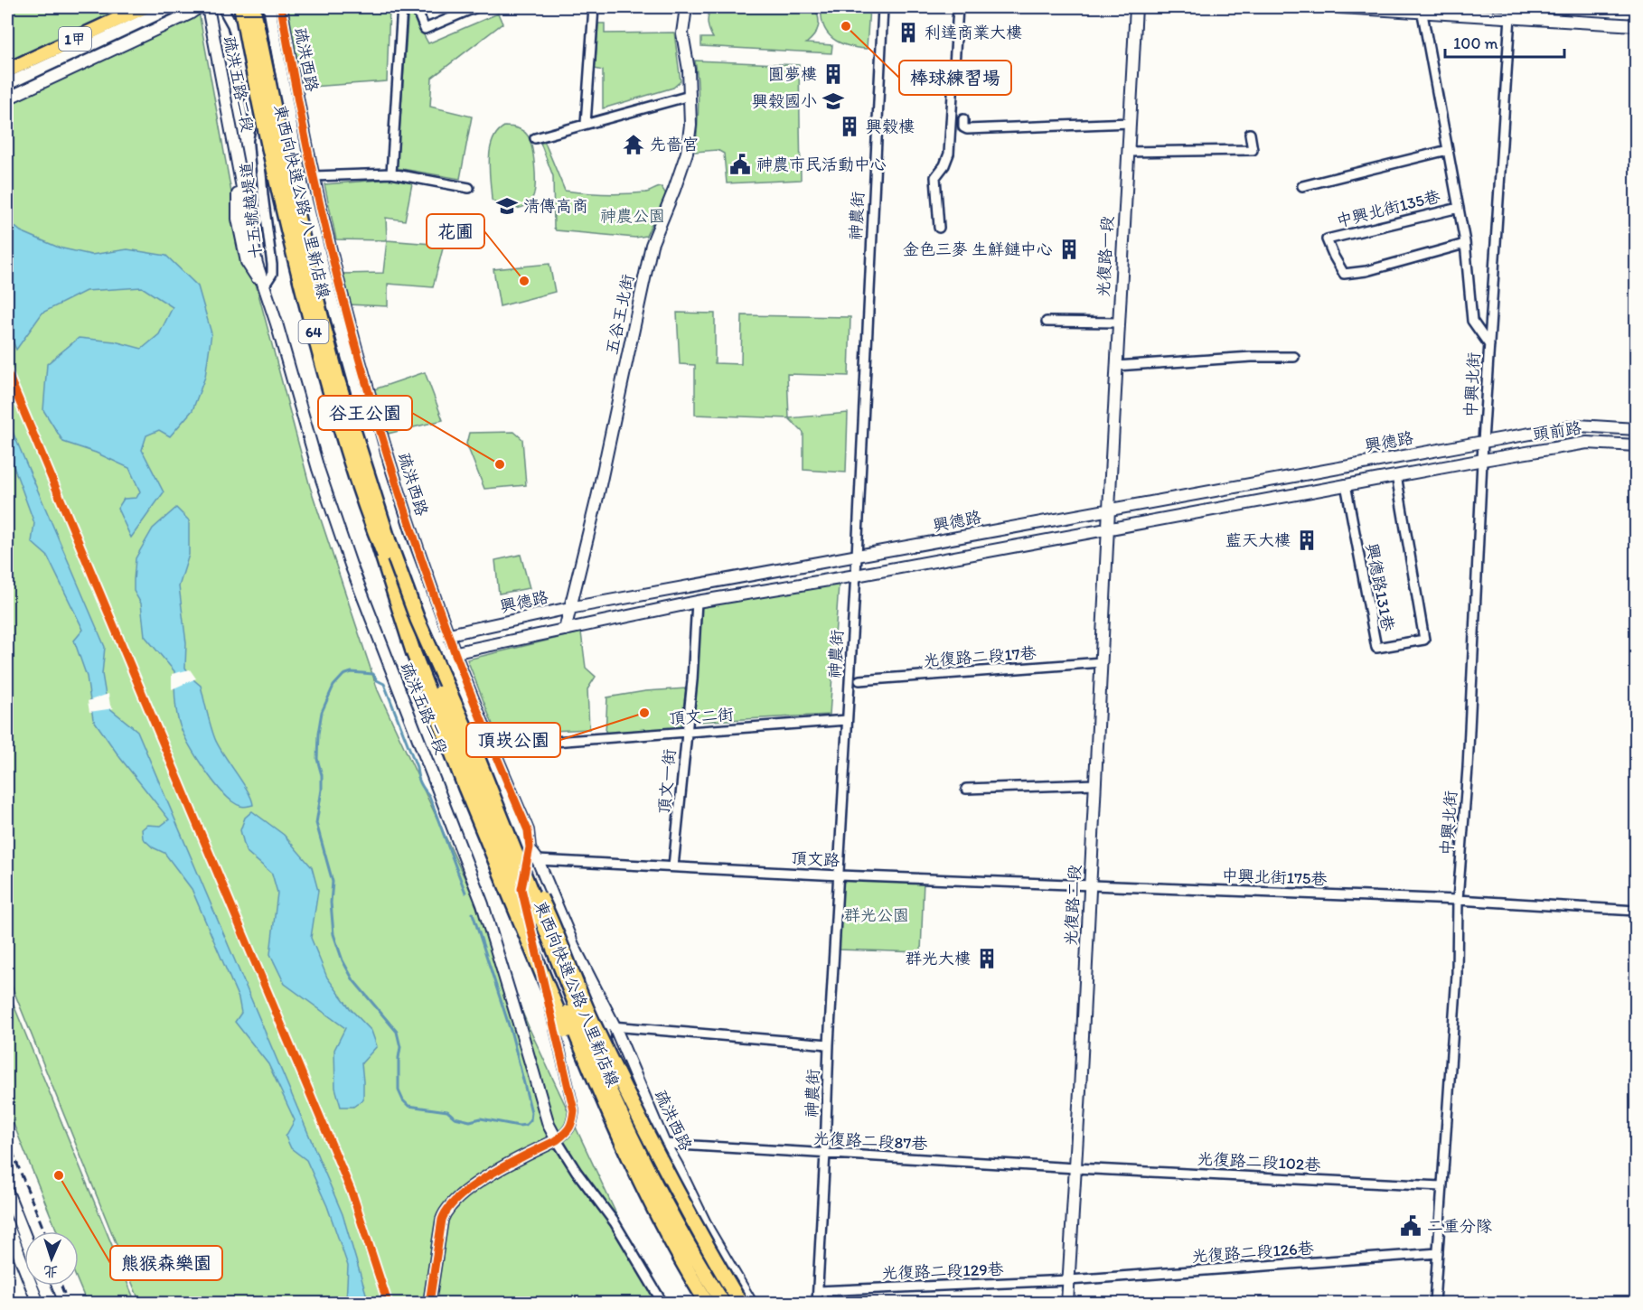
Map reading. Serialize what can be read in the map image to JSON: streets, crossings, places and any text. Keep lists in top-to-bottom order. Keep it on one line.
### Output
{"streets":{"main road":["1甲","東西向快速公路 八里新店線","64"],"street":["疏洪西路","疏洪五路二段","中興北街135巷","十五號越堤道","神農街","光復路一段","五谷王北街","中興北街","頭前路","興德路","興德路131巷","光復路二段17巷","頂文二街","頂文一街","頂文路","中興北街175巷","光復路二段","光復路二段87巷","光復路二段102巷","光復路二段126巷","光復路二段129巷"]},"crossings":[["疏洪西路","興德路"],["疏洪西路","頂文二街"],["疏洪西路","頂文路"],["疏洪西路","光復路二段87巷"],["疏洪五路二段","十五號越堤道"],["中興北街135巷","中興北街"],["神農街","興德路"],["神農街","頂文二街"],["神農街","頂文路"],["神農街","光復路二段87巷"],["神農街","光復路二段129巷"],["光復路一段","興德路"],["光復路一段","光復路二段"],["五谷王北街","興德路"],["中興北街","頭前路"],["中興北街","興德路"],["中興北街","中興北街175巷"],["中興北街","光復路二段102巷"],["中興北街","光復路二段126巷"],["頭前路","興德路"],["興德路","興德路131巷"],["興德路","頂文一街"],["興德路","光復路二段"],["光復路二段17巷","光復路二段"],["頂文二街","頂文一街"],["頂文一街","頂文路"],["頂文路","中興北街175巷"],["頂文路","光復路二段"],["中興北街175巷","光復路二段"],["光復路二段","光復路二段87巷"],["光復路二段","光復路二段102巷"],["光復路二段","光復路二段126巷"],["光復路二段","光復路二段129巷"],["光復路二段87巷","光復路二段102巷"],["光復路二段126巷","光復路二段129巷"]],"parks":["神農公園","群光公園"],"places":{"other":["棒球練習場","花圃","谷王公園","頂崁公園","熊猴森樂園"],"building":["利達商業大樓","圓夢樓","興穀樓","金色三麥 生鮮鏈中心","藍天大樓","群光大樓"],"school or university":["興穀國小","清傳高商"],"temple":["先嗇宮"],"public building":["神農市民活動中心","二重分隊"]},"scale_bar":"100 m","north":"bottom"}
